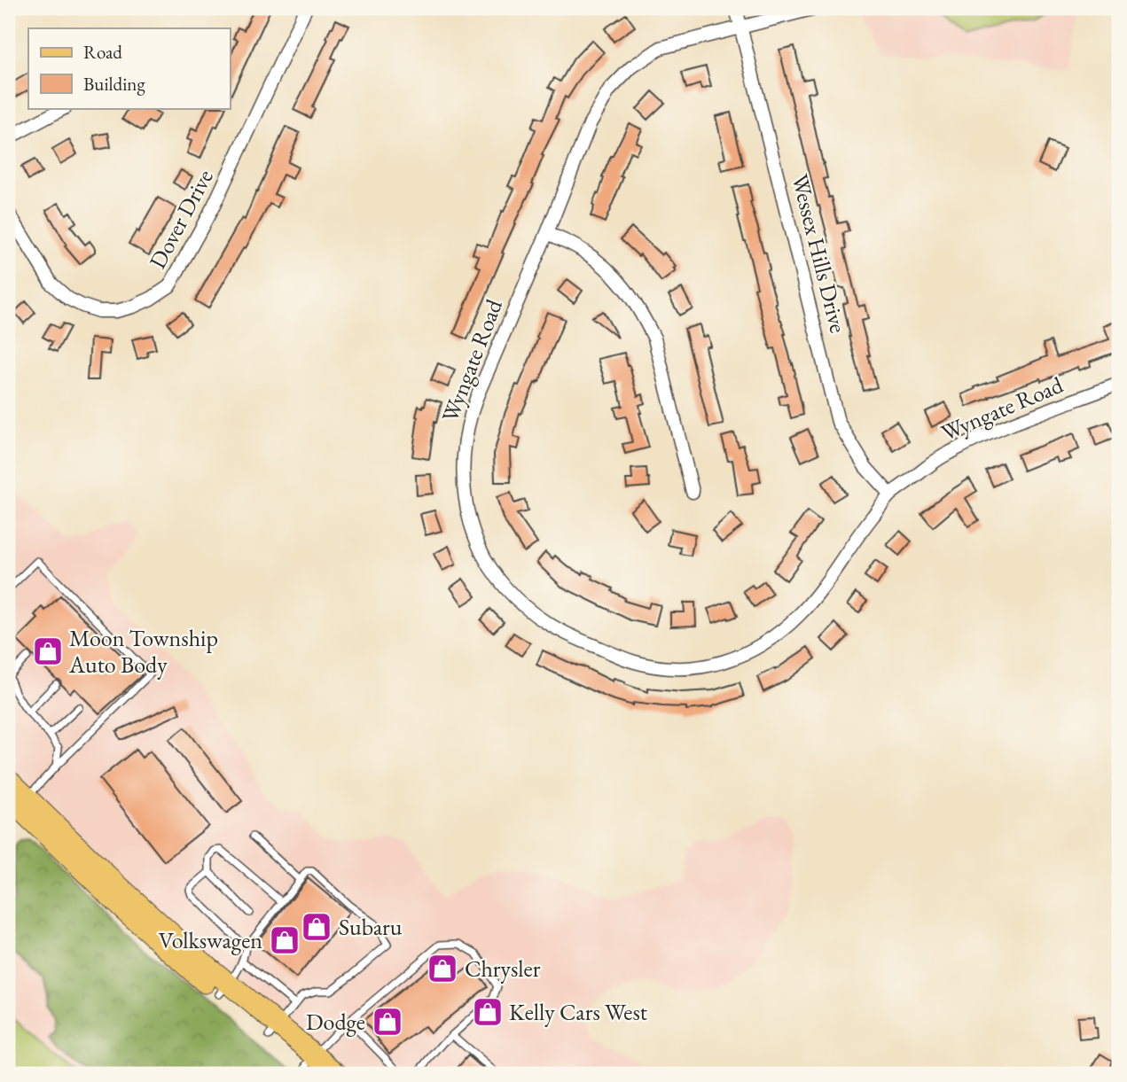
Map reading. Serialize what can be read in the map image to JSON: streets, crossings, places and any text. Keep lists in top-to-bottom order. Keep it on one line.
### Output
{"streets":{"street":["Dover Drive","Wessex Hills Drive","Wyngate Road"]},"crossings":[["Wessex Hills Drive","Wyngate Road"]],"places":{"shop":["Moon Township Auto Body","Subaru","Volkswagen","Chrysler","Kelly Cars West","Dodge"]},"legend":["Road","Building"]}
